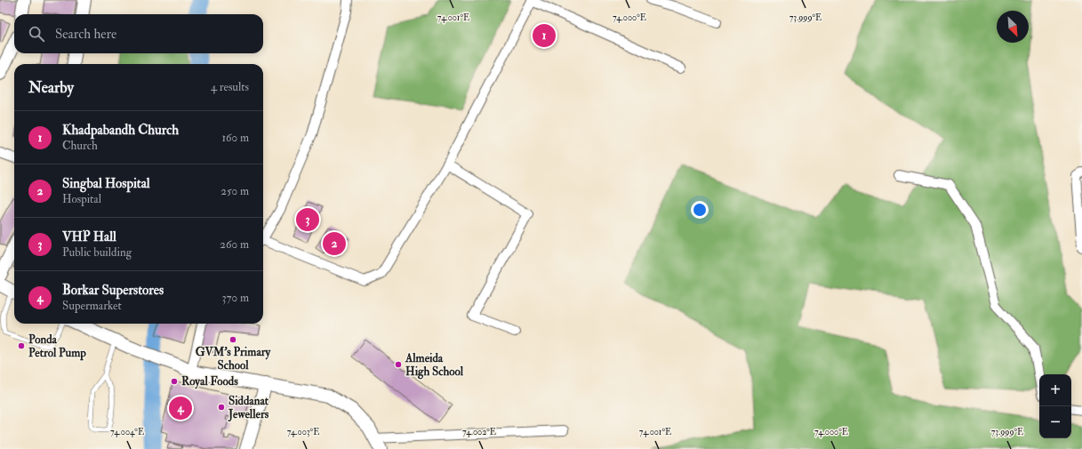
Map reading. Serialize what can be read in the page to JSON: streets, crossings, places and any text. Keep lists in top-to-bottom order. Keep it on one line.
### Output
{"places":["GVM's Primary School","Ponda Petrol Pump","Almeida High School","Royal Foods","Siddanat Jewellers"],"north":"bottom right","page":{"search":"Search here","pins":["1","3","2","4"],"heading":["Nearby","4 results"],"list":[{"mark":"1","name":"Khadpabandh Church","note":"Church","value":"160 m"},{"mark":"2","name":"Singbal Hospital","note":"Hospital","value":"250 m"},{"mark":"3","name":"VHP Hall","note":"Public building","value":"260 m"},{"mark":"4","name":"Borkar Superstores","note":"Supermarket","value":"370 m"}],"map_buttons":["+","−"]},"coordinates":["74.001°E","74.000°E","73.999°E","74.004°E","74.003°E","74.002°E"]}
